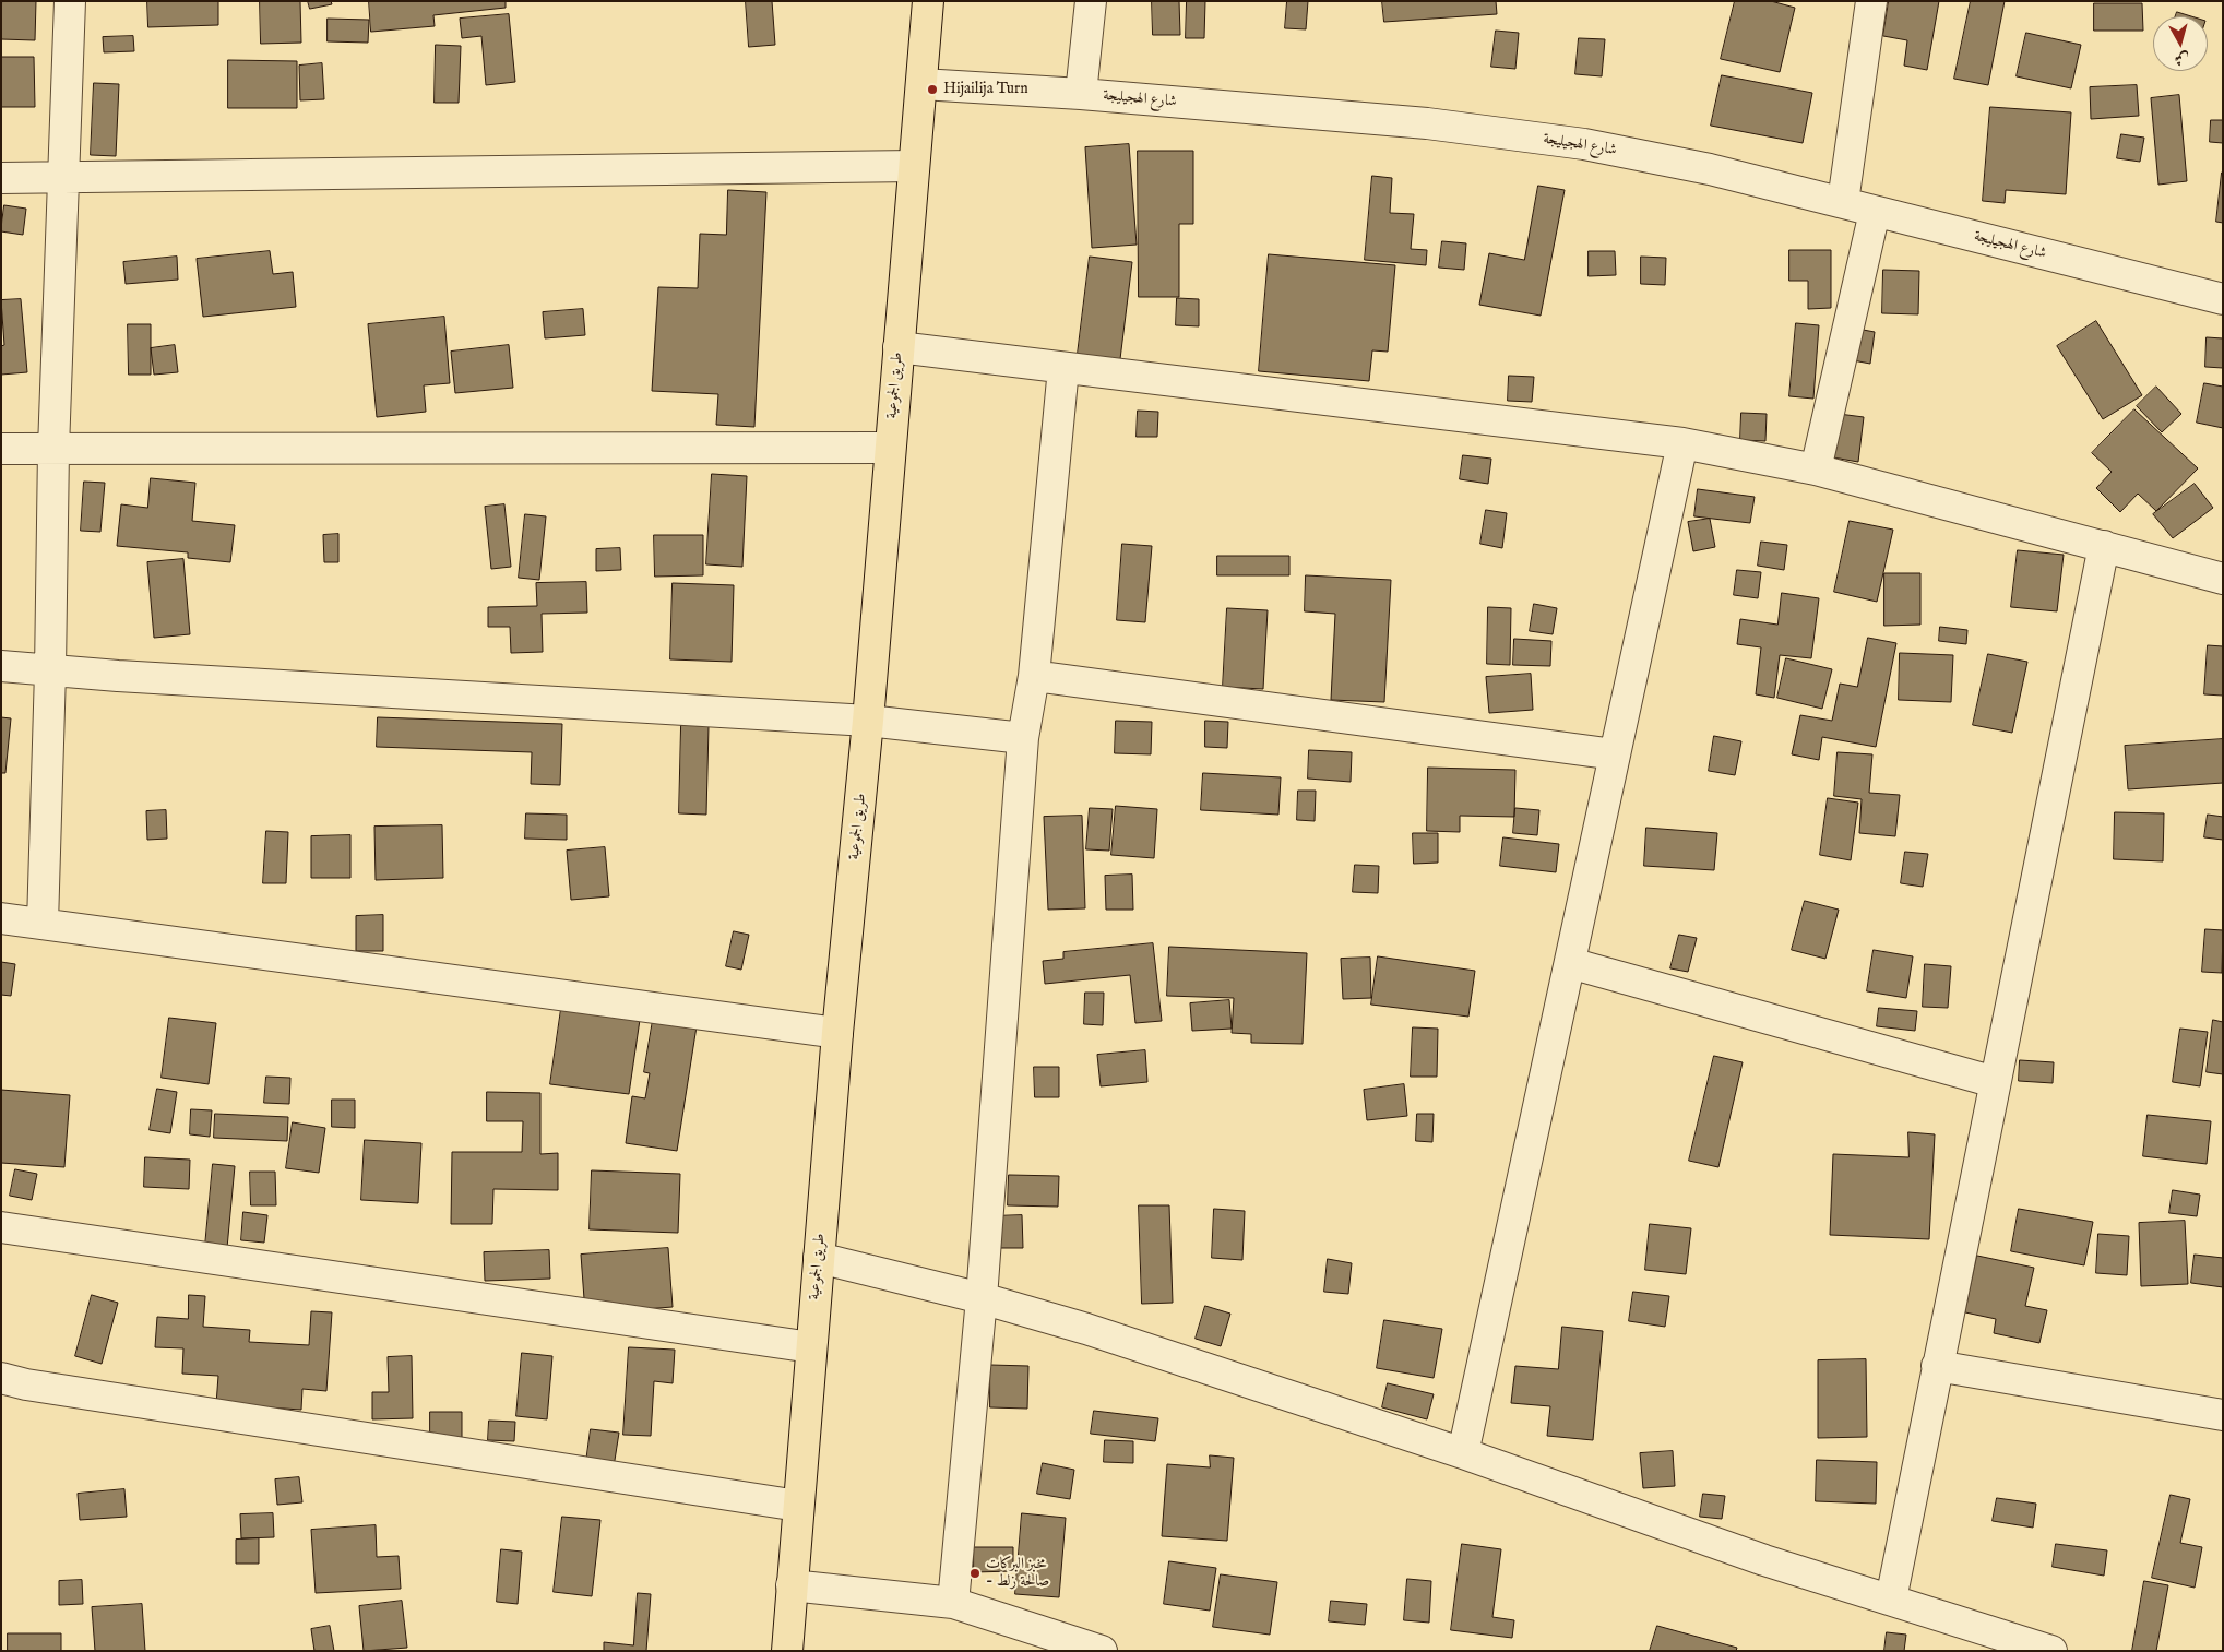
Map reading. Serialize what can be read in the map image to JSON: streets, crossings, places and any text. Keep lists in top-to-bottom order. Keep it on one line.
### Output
{"streets":{"main road":["طريق الجموعية"],"street":["شارع الهجيليجة"]},"crossings":[["شارع الهجيليجة","طريق الجموعية"]],"places":["Hijailija Turn","مخبز البركات - صالحة زلط"],"north":"bottom"}
